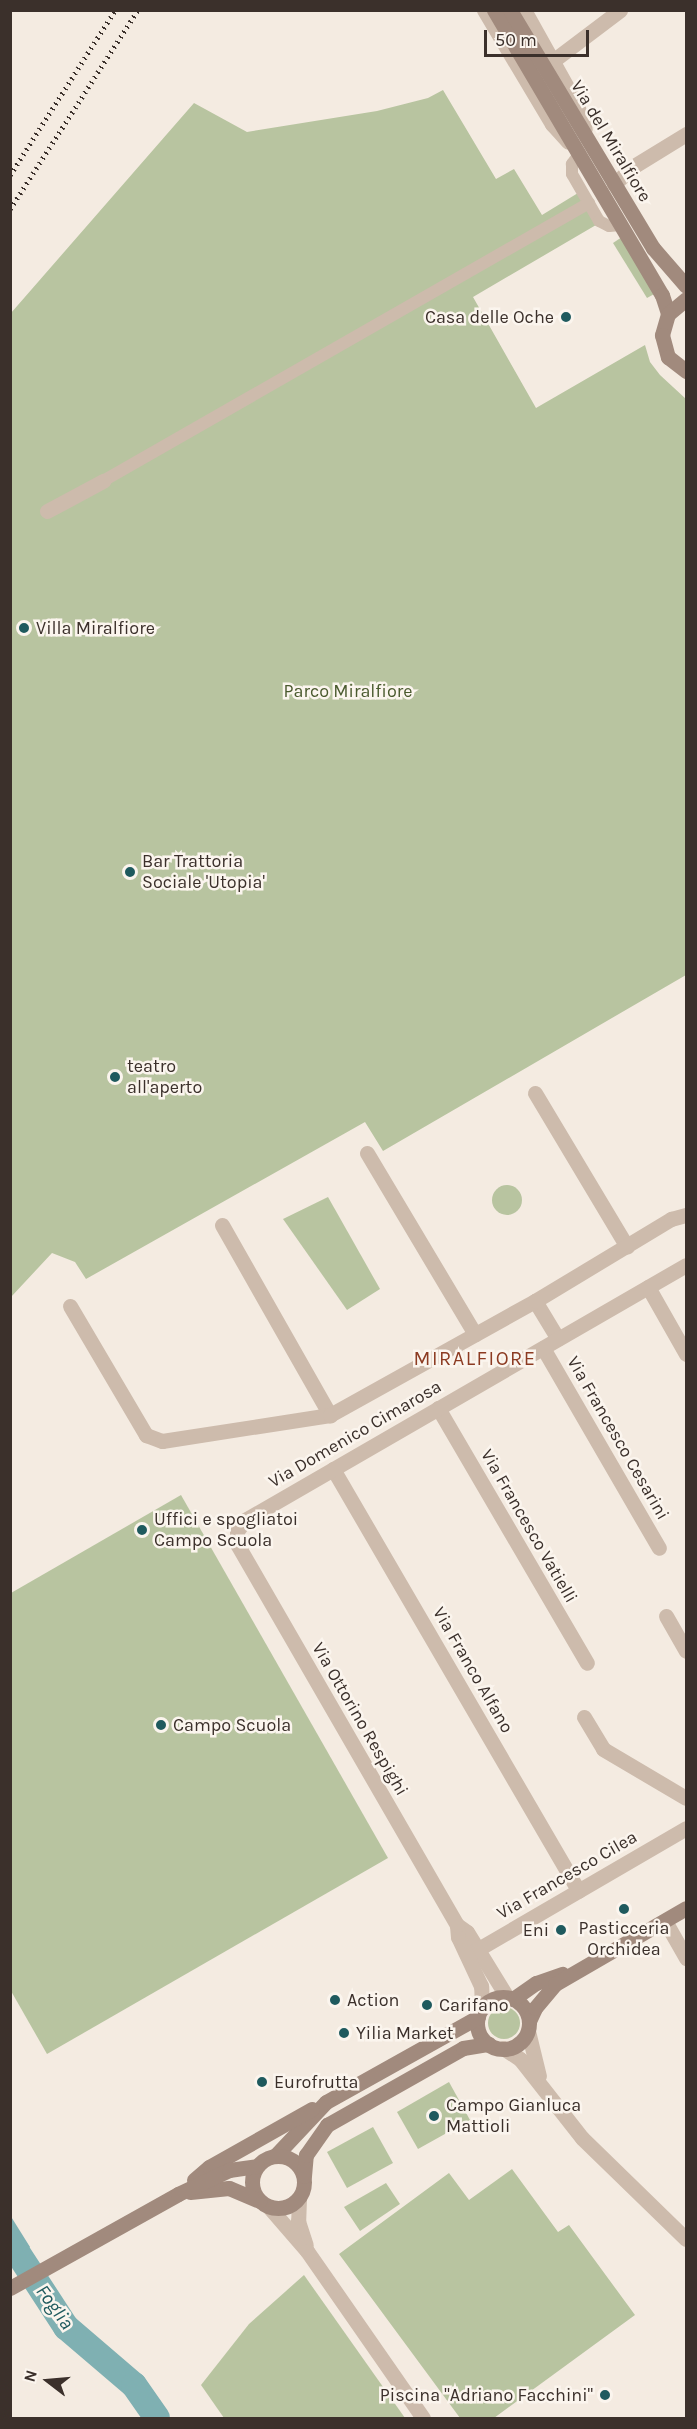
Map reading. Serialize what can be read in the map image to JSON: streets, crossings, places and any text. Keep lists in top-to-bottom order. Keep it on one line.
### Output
{"streets":{"main road":["Via del Miralfiore"],"street":["Via Domenico Cimarosa","Via Francesco Cesarini","Via Francesco Vatielli","Via Franco Alfano","Via Ottorino Respighi","Via Francesco Cilea"]},"crossings":[["Via Domenico Cimarosa","Via Francesco Cesarini"],["Via Domenico Cimarosa","Via Francesco Vatielli"],["Via Domenico Cimarosa","Via Franco Alfano"],["Via Domenico Cimarosa","Via Ottorino Respighi"],["Via Franco Alfano","Via Francesco Cilea"],["Via Ottorino Respighi","Via Francesco Cilea"]],"districts":["MIRALFIORE"],"water":["Foglia"],"parks":["Parco Miralfiore"],"places":["Casa delle Oche","Villa Miralfiore","Bar Trattoria Sociale 'Utopia'","teatro all'aperto","Uffici e spogliatoi Campo Scuola","Campo Scuola","Pasticceria Orchidea","Eni","Action","Carifano","Yilia Market","Eurofrutta","Campo Gianluca Mattioli","Piscina \"Adriano Facchini\""],"scale_bar":"50 m","north":"left"}
